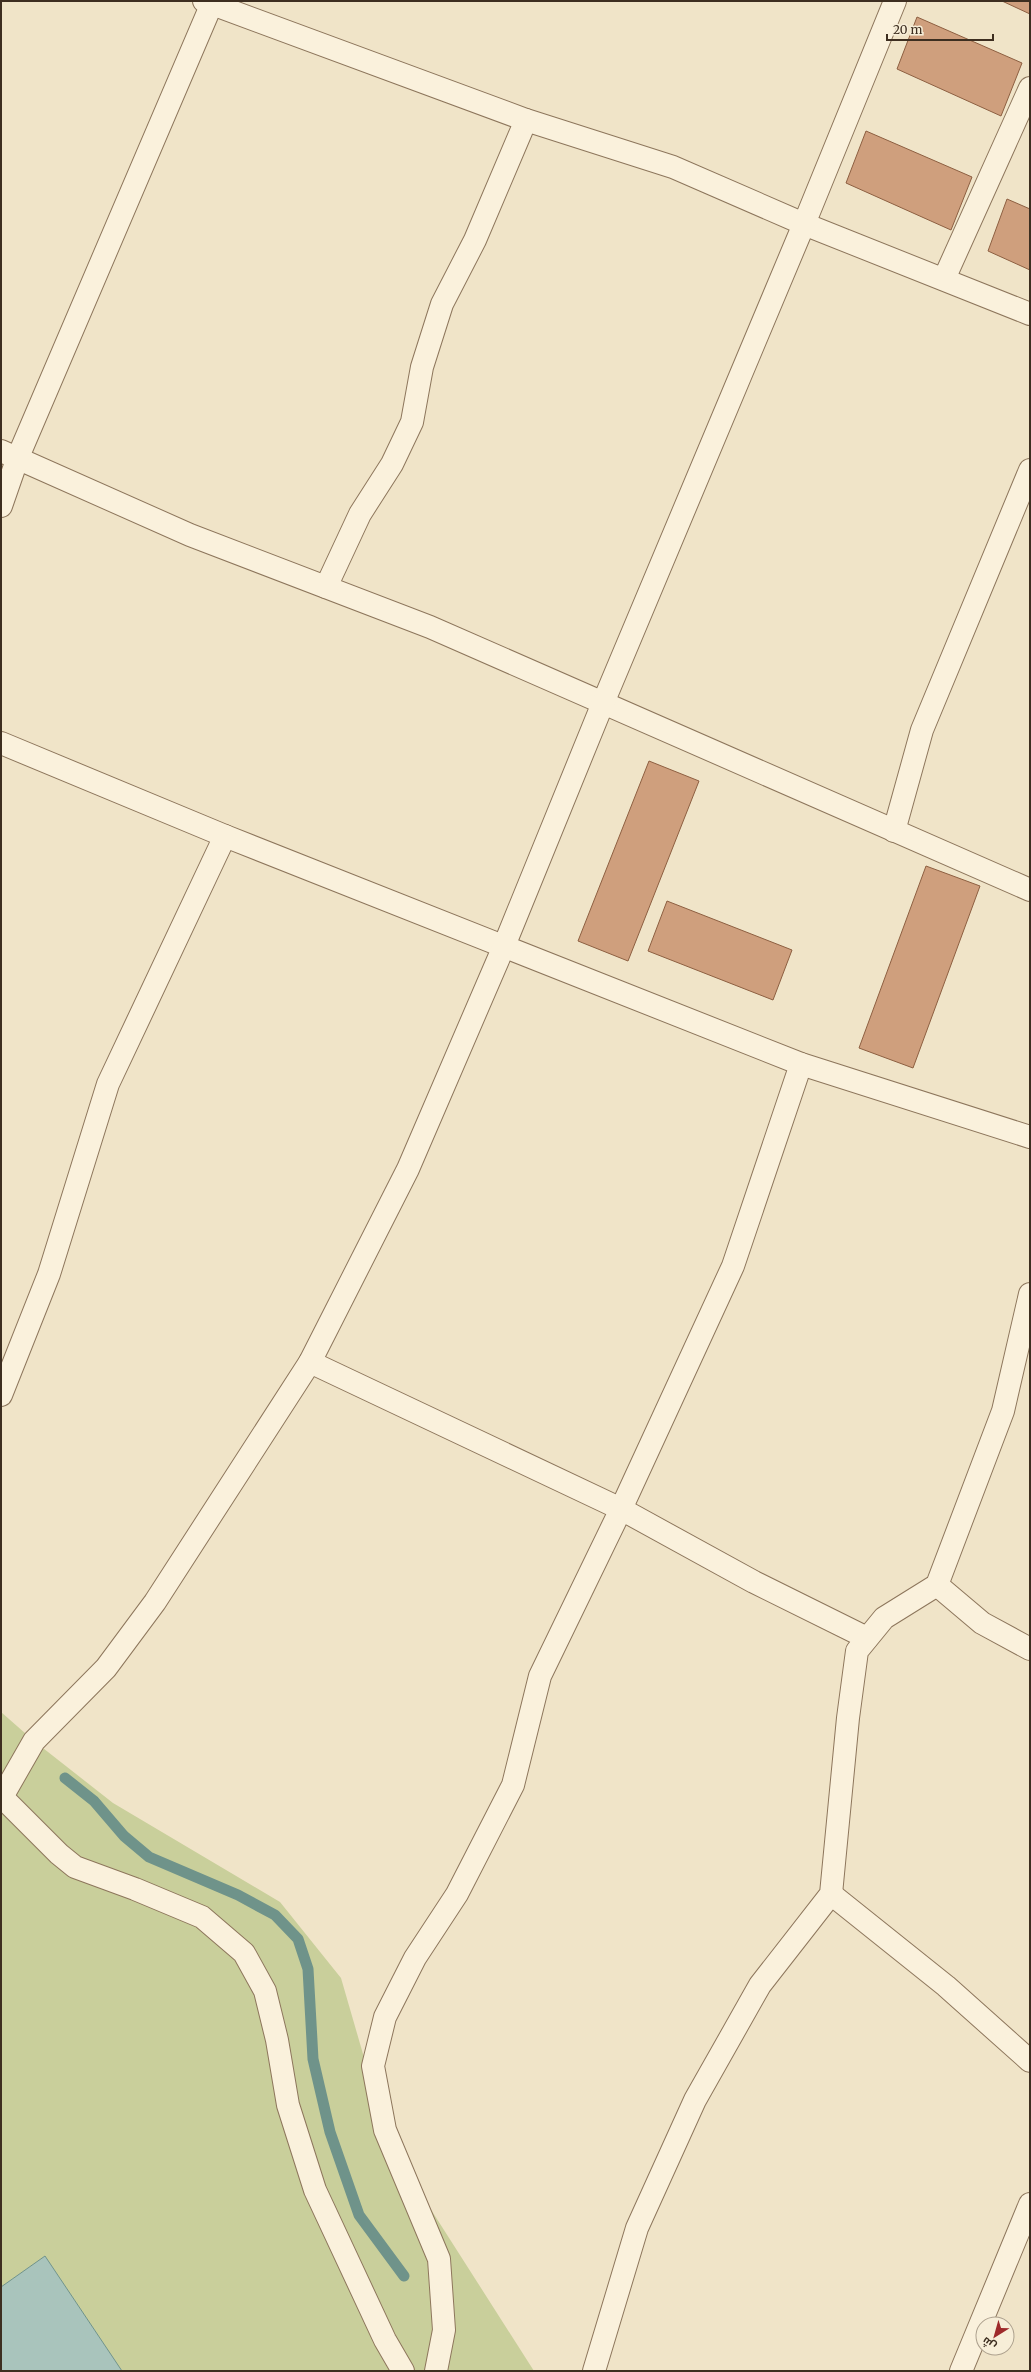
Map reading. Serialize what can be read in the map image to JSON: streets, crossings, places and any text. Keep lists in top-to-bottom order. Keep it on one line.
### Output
{"scale_bar":"20 m","north":"bottom left"}
